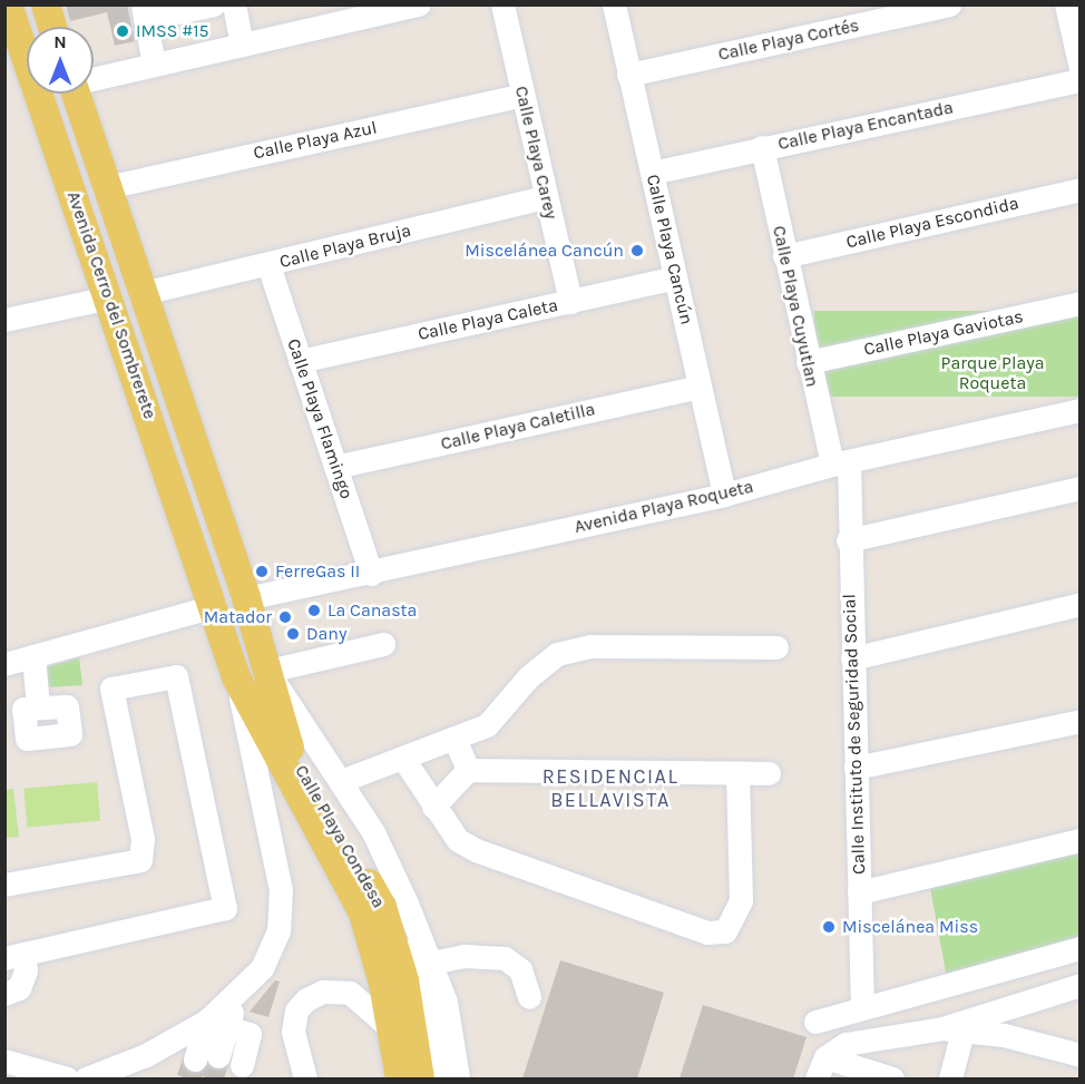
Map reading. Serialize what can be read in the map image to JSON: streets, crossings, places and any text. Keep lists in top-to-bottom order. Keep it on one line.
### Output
{"streets":{"main road":["Avenida Cerro del Sombrerete","Calle Playa Condesa"],"street":["Calle Playa Cortés","Calle Playa Encantada","Calle Playa Azul","Calle Playa Carey","Calle Playa Escondida","Calle Playa Bruja","Calle Playa Cancún","Calle Playa Cuyutlan","Calle Playa Caleta","Calle Playa Gaviotas","Calle Playa Flamingo","Calle Playa Caletilla","Avenida Playa Roqueta","Calle Instituto de Seguridad Social"]},"crossings":[["Calle Playa Cortés","Calle Playa Cancún"],["Calle Playa Encantada","Calle Playa Cancún"],["Calle Playa Encantada","Calle Playa Cuyutlan"],["Calle Playa Azul","Calle Playa Carey"],["Calle Playa Azul","Avenida Cerro del Sombrerete"],["Calle Playa Carey","Calle Playa Bruja"],["Calle Playa Carey","Calle Playa Caleta"],["Calle Playa Escondida","Calle Playa Cuyutlan"],["Calle Playa Bruja","Avenida Cerro del Sombrerete"],["Calle Playa Bruja","Calle Playa Flamingo"],["Calle Playa Cancún","Calle Playa Caleta"],["Calle Playa Cancún","Calle Playa Caletilla"],["Calle Playa Cancún","Avenida Playa Roqueta"],["Avenida Cerro del Sombrerete","Avenida Playa Roqueta"],["Avenida Cerro del Sombrerete","Calle Playa Condesa"],["Calle Playa Cuyutlan","Calle Playa Gaviotas"],["Calle Playa Cuyutlan","Avenida Playa Roqueta"],["Calle Playa Cuyutlan","Calle Instituto de Seguridad Social"],["Calle Playa Caleta","Calle Playa Flamingo"],["Calle Playa Flamingo","Calle Playa Caletilla"],["Calle Playa Flamingo","Avenida Playa Roqueta"],["Avenida Playa Roqueta","Calle Instituto de Seguridad Social"],["Avenida Playa Roqueta","Calle Playa Condesa"]],"districts":["RESIDENCIAL BELLAVISTA"],"parks":["Parque Playa Roqueta"],"places":["IMSS #15","Miscelánea Cancún","FerreGas II","La Canasta","Matador","Dany","Miscelánea Miss"],"north":"top"}
